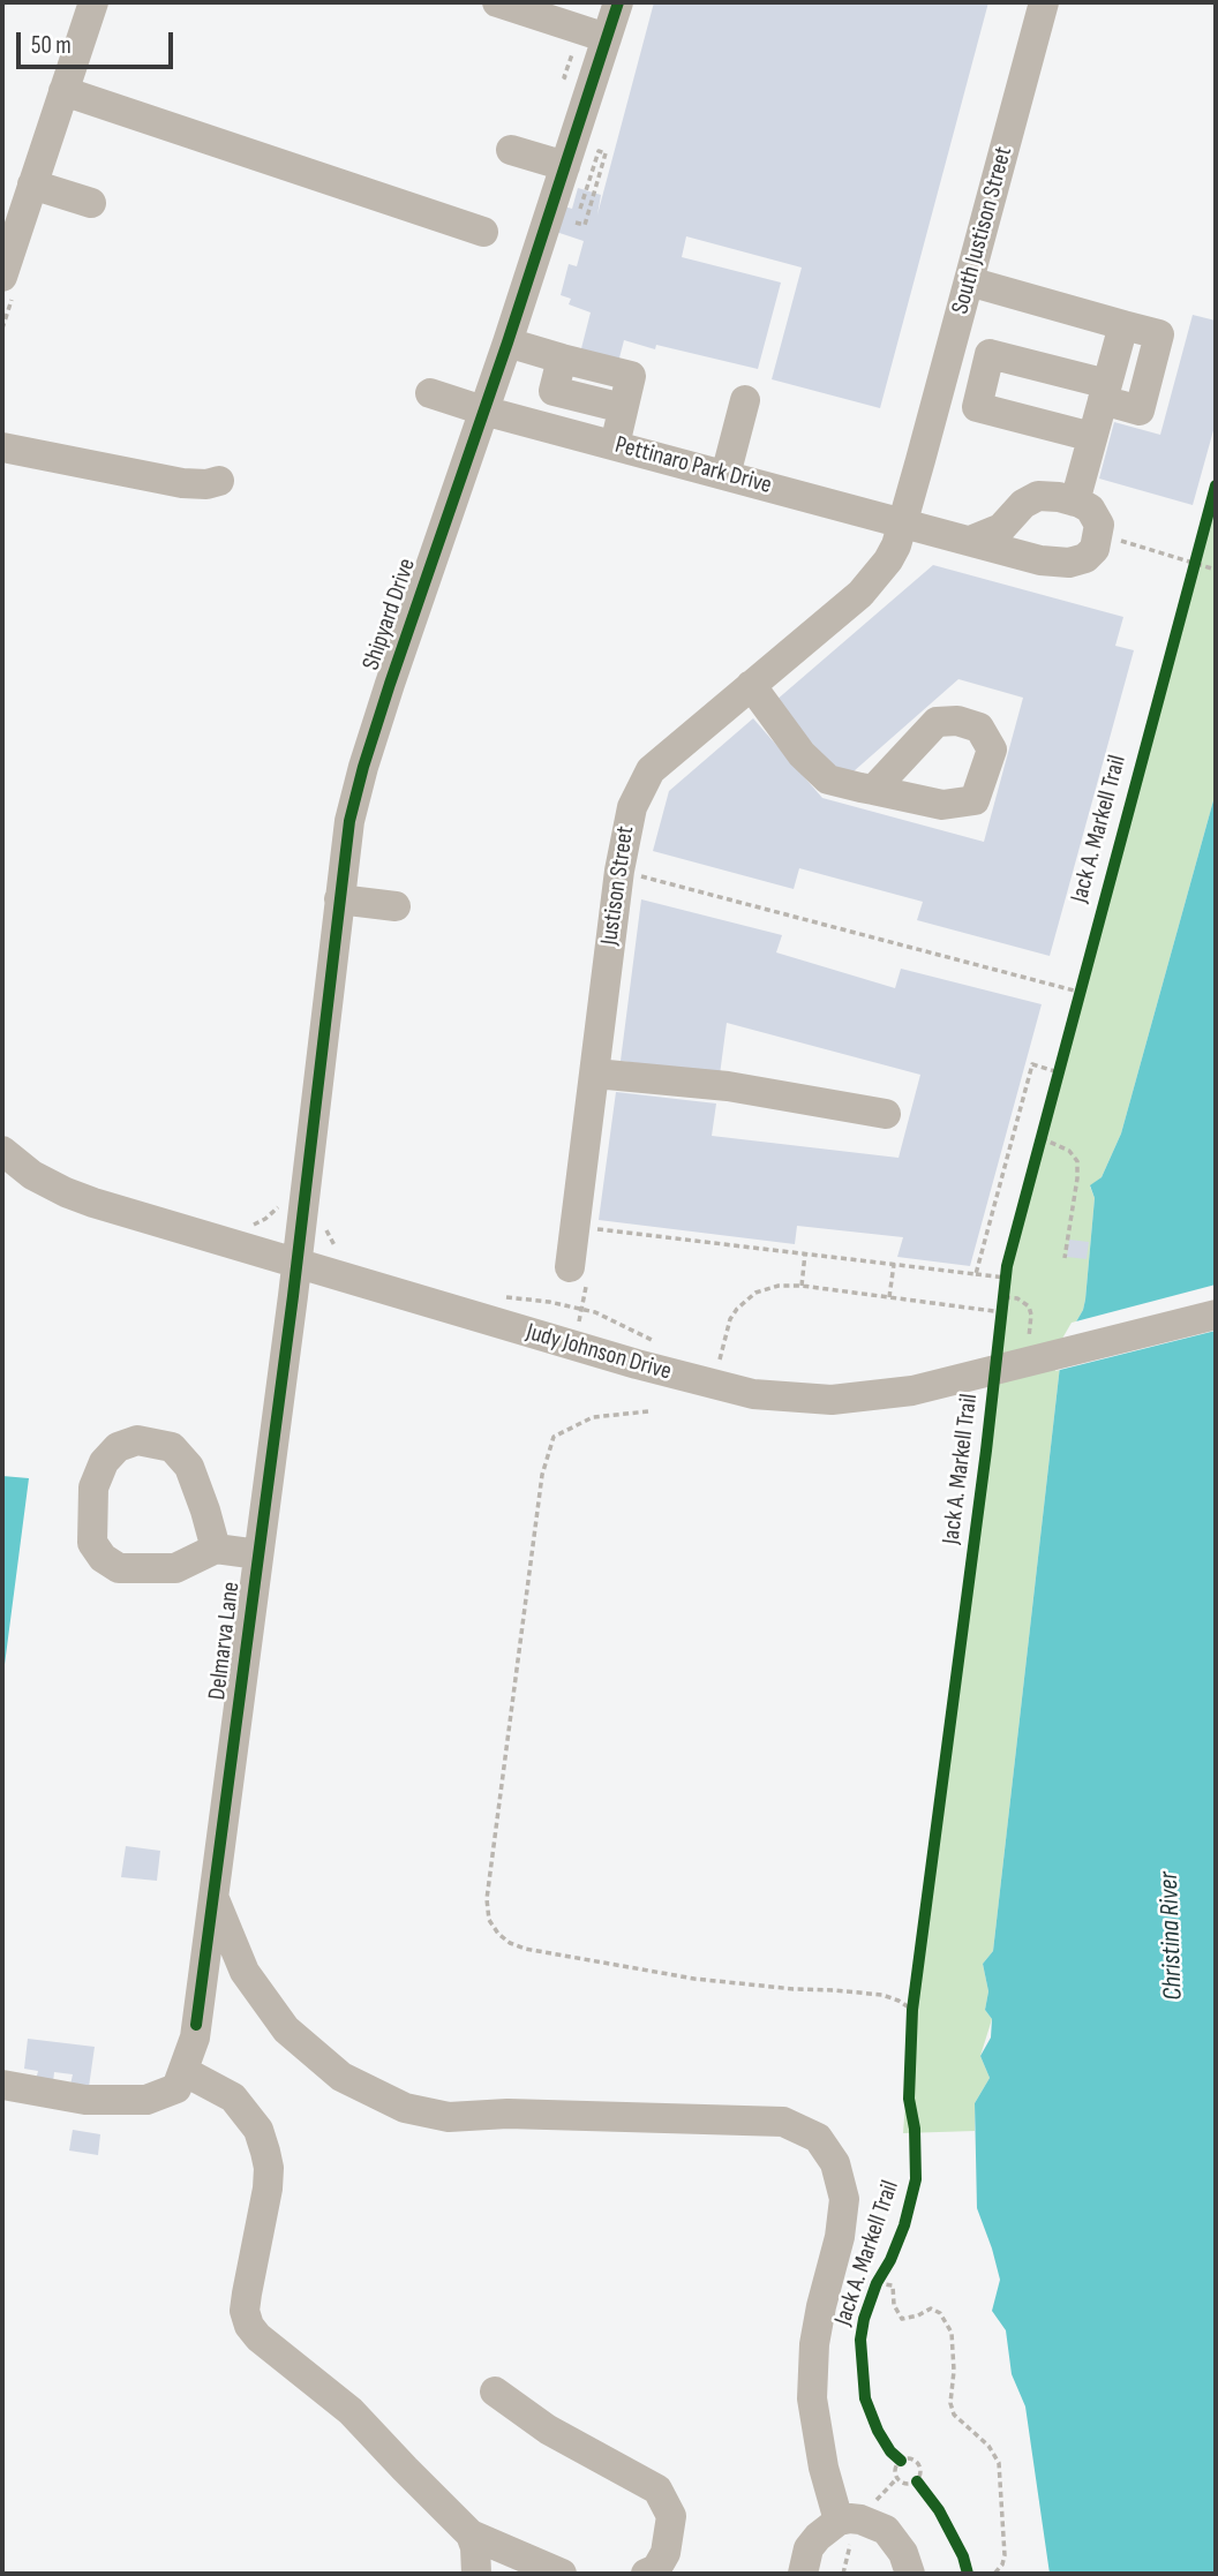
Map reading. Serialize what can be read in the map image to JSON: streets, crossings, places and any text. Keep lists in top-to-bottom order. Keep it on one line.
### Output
{"streets":{"street":["South Justison Street","Pettinaro Park Drive","Shipyard Drive","Justison Street","Judy Johnson Drive","Delmarva Lane"],"cycle path":["Jack A. Markell Trail"]},"crossings":[["South Justison Street","Pettinaro Park Drive"],["South Justison Street","Justison Street"],["Pettinaro Park Drive","Shipyard Drive"],["Pettinaro Park Drive","Justison Street"],["Shipyard Drive","Judy Johnson Drive"],["Shipyard Drive","Delmarva Lane"],["Judy Johnson Drive","Delmarva Lane"]],"water":["Christina River"],"scale_bar":"50 m"}
